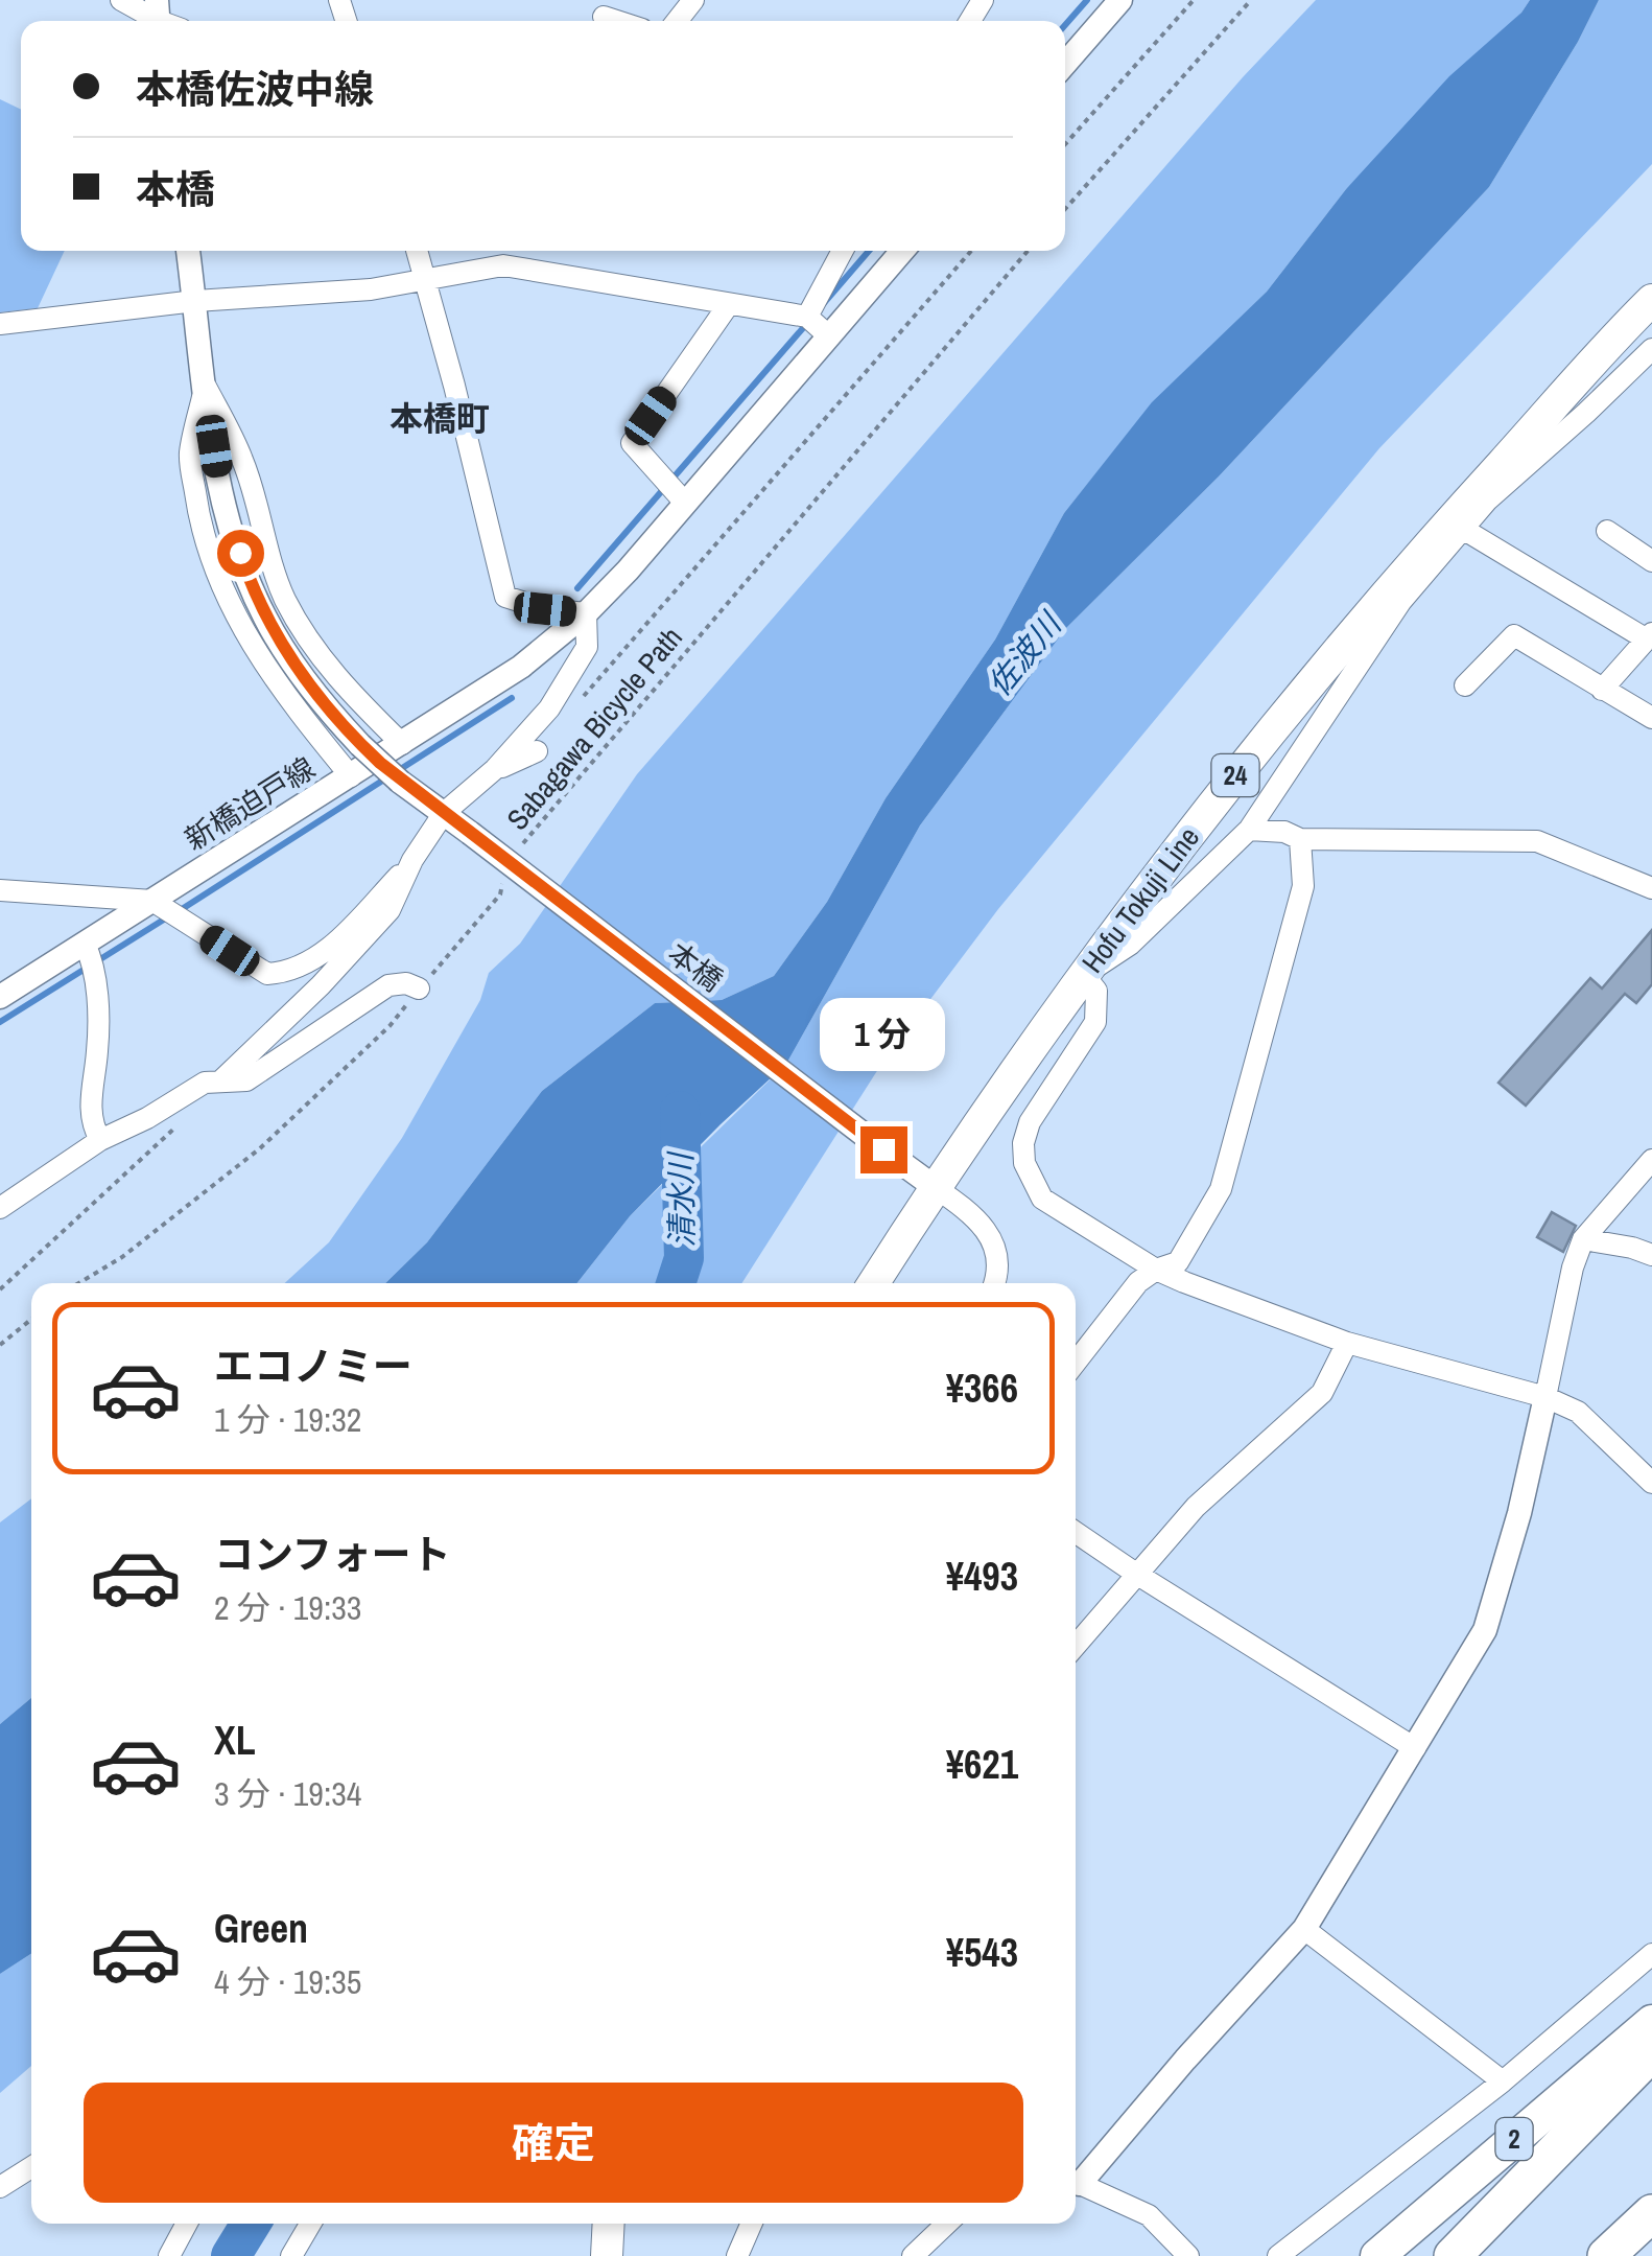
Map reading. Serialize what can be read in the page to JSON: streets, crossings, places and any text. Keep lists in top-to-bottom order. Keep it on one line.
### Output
{"streets":{"highway":["2"],"main road":["24","Hofu Tokuji Line"],"street":["新橋迫戸線","本橋"],"path":["Sabagawa Bicycle Path"]},"crossings":[["Hofu Tokuji Line","本橋"]],"districts":["本橋町"],"water":["佐波川","清水川"],"page":{"banner":["本橋佐波中線","本橋"],"bubble":"1 分","list":[{"name":"エコノミー","note":"1 分 · 19:32","value":"¥366"},{"name":"コンフォート","note":"2 分 · 19:33","value":"¥493"},{"name":"XL","note":"3 分 · 19:34","value":"¥621"},{"name":"Green","note":"4 分 · 19:35","value":"¥543"}],"buttons":"確定"}}
